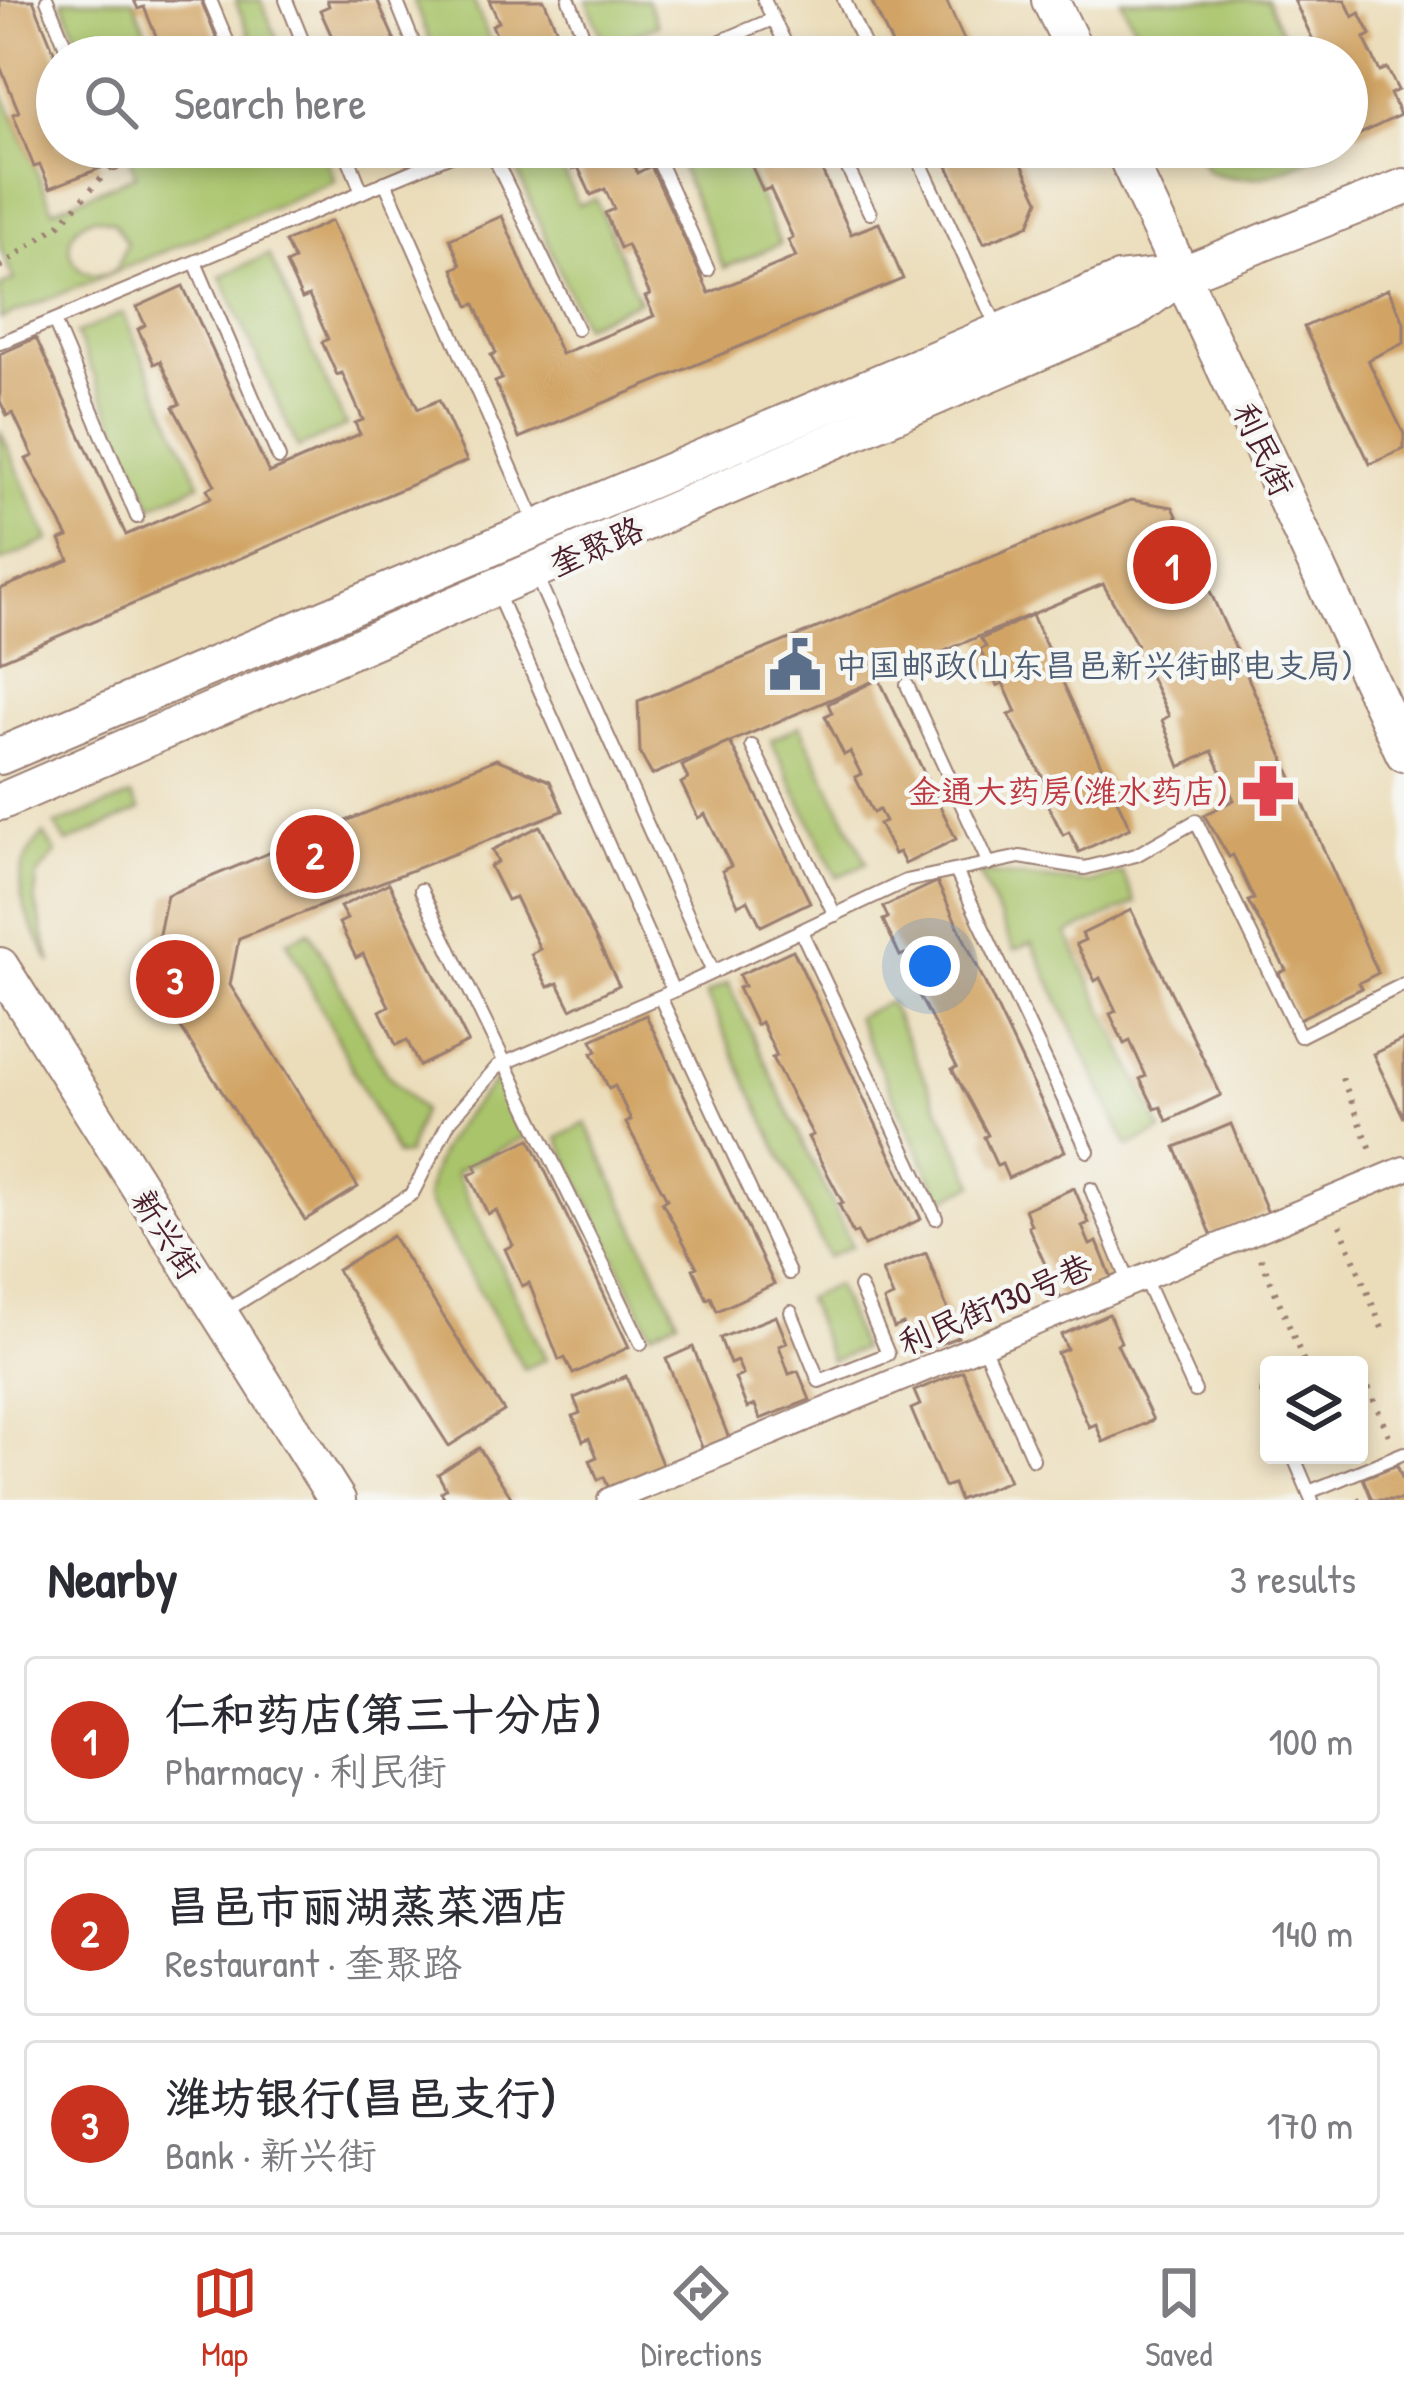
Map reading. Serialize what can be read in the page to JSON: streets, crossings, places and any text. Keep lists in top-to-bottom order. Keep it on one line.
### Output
{"streets":{"main road":["利民街","奎聚路","新兴街"],"street":["利民街130号巷"]},"crossings":[["利民街","奎聚路"]],"places":{"public building":["中国邮政(山东昌邑新兴街邮电支局)"],"pharmacy":["金通大药房(潍水药店)"]},"page":{"search":"Search here","pins":["1","2","3"],"heading":["Nearby","3 results"],"list":[{"mark":"1","name":"仁和药店(第三十分店)","note":"Pharmacy · 利民街","value":"100 m"},{"mark":"2","name":"昌邑市丽湖蒸菜酒店","note":"Restaurant · 奎聚路","value":"140 m"},{"mark":"3","name":"潍坊银行(昌邑支行)","note":"Bank · 新兴街","value":"170 m"}],"nav":["Map","Directions","Saved"]}}
